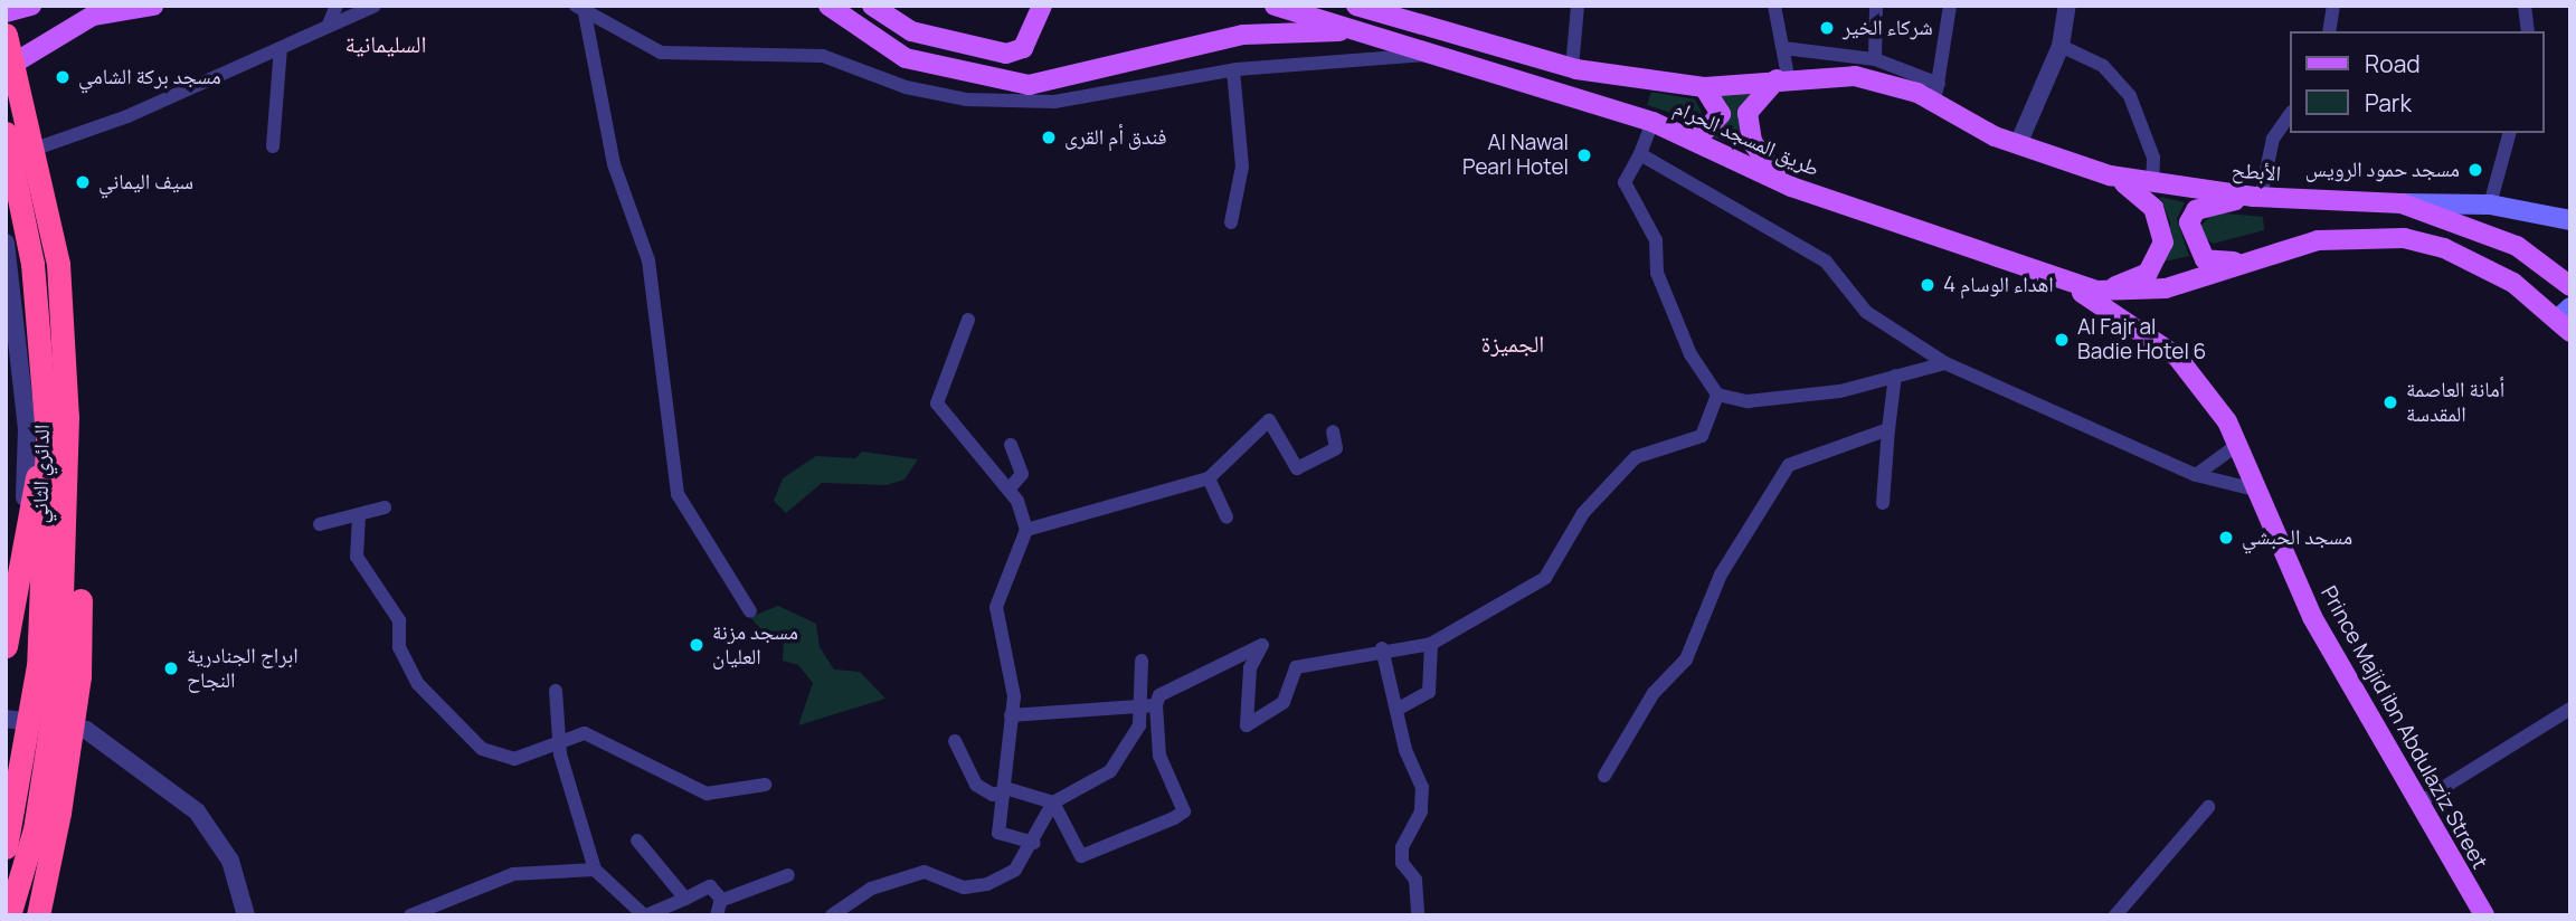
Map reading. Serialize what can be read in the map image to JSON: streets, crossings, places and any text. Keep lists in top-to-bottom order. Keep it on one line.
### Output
{"streets":{"highway":["الدائري الثاني"],"main road":["طريق المسجد الحرام","الأبطح","Prince Majid ibn Abdulaziz Street"]},"crossings":[["طريق المسجد الحرام","الأبطح"],["طريق المسجد الحرام","Prince Majid ibn Abdulaziz Street"]],"districts":["السليمانية","الجميزة"],"places":["شركاء الخير","مسجد بركة الشامي","فندق أم القرى","Al Nawal Pearl Hotel","مسجد حمود الرويس","سيف اليماني","اهداء الوسام 4","Al Fajr al Badie Hotel 6","أمانة العاصمة المقدسة","مسجد الحبشي","مسجد مزنة العليان","ابراج الجنادرية النجاح"],"legend":["Road","Park"]}
